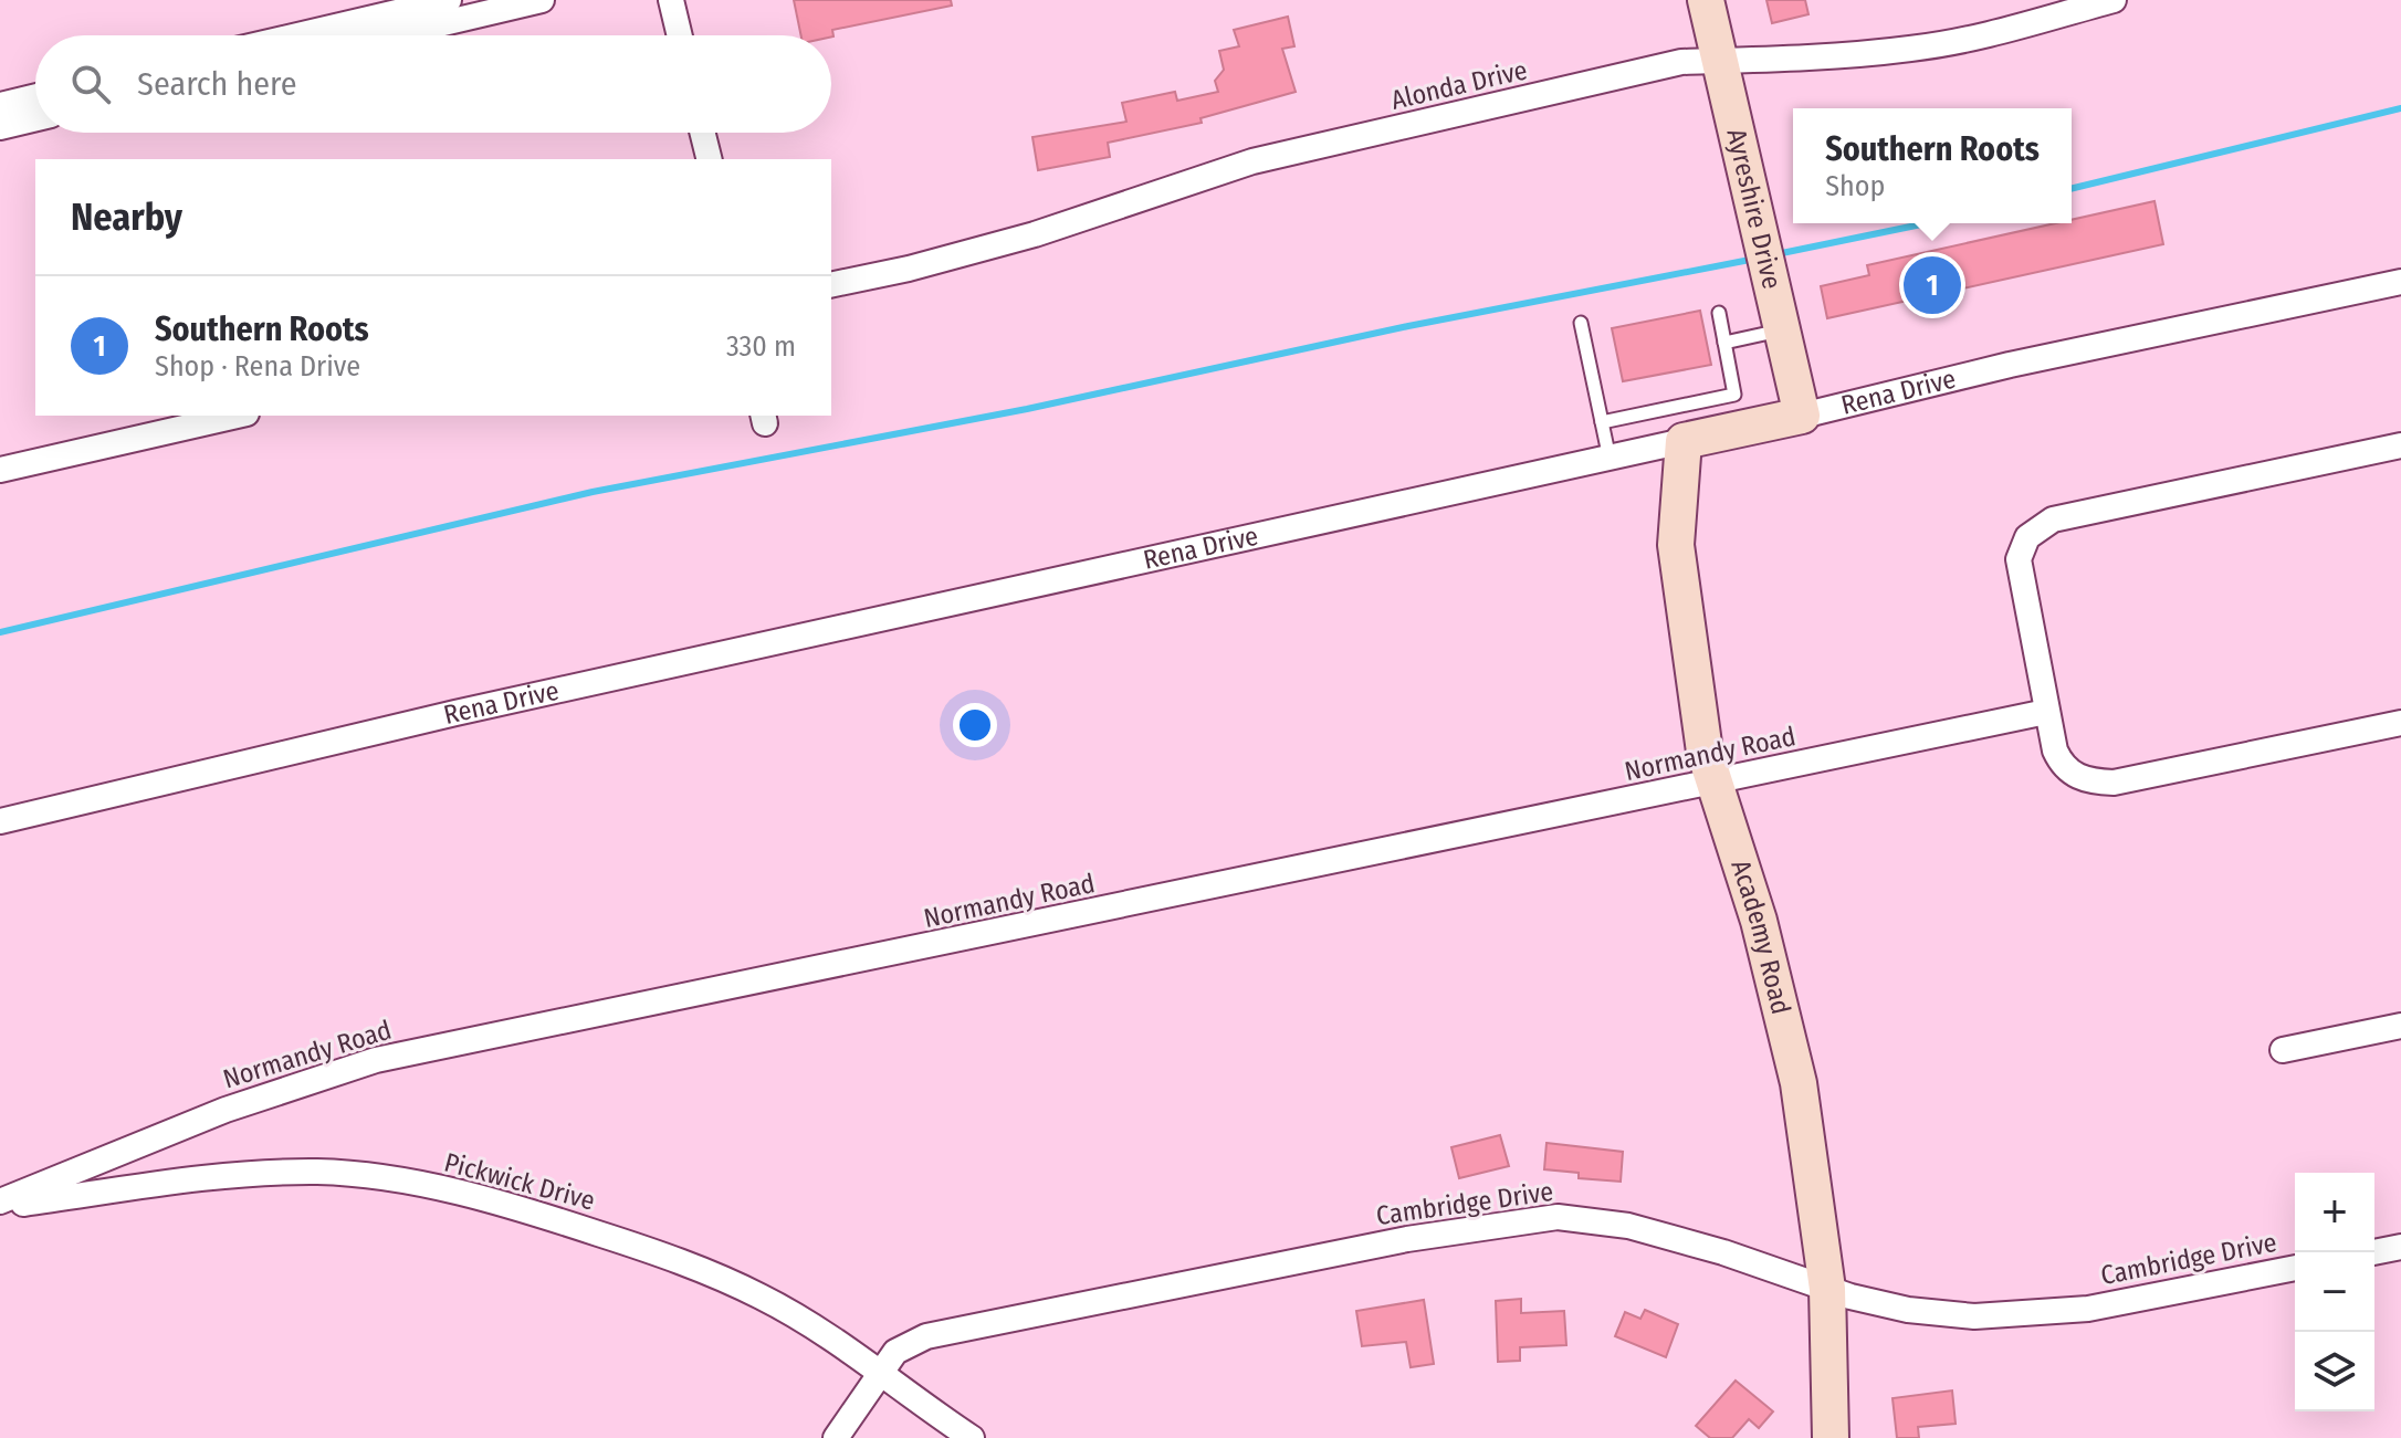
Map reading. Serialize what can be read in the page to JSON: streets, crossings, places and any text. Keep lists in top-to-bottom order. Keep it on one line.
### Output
{"streets":{"street":["Alonda Drive","Ayreshire Drive","Rena Drive","Normandy Road","Academy Road","Pickwick Drive","Cambridge Drive"]},"crossings":[["Alonda Drive","Ayreshire Drive"],["Ayreshire Drive","Rena Drive"],["Rena Drive","Academy Road"],["Normandy Road","Academy Road"],["Normandy Road","Pickwick Drive"],["Academy Road","Cambridge Drive"],["Pickwick Drive","Cambridge Drive"]],"page":{"search":"Search here","popup":["Southern Roots","Shop"],"heading":"Nearby","pins":"1","list":[{"mark":"1","name":"Southern Roots","note":"Shop · Rena Drive","value":"330 m"}],"map_buttons":["+","−"]}}
